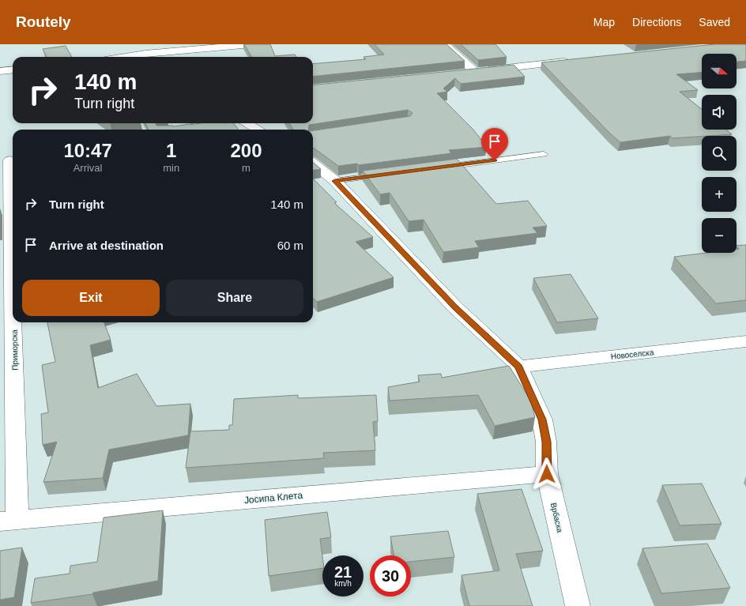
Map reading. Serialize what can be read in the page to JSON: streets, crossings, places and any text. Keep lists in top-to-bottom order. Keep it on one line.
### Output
{"streets":{"street":["Приморска","Новоселска","Јосипа Клета","Врбаска"]},"crossings":[["Приморска","Јосипа Клета"],["Новоселска","Врбаска"],["Јосипа Клета","Врбаска"]],"north":"right","page":{"header":"Routely","nav":["Map","Directions","Saved"],"map_buttons":["+","−"],"turn":["140 m","Turn right"],"eta":["10:47","Arrival","1","min","200","m"],"list":[{"name":"Turn right","value":"140 m"},{"name":"Arrive at destination","value":"60 m"}],"buttons":["Exit","Share"],"speed":"21 km/h","limit":"30"}}
